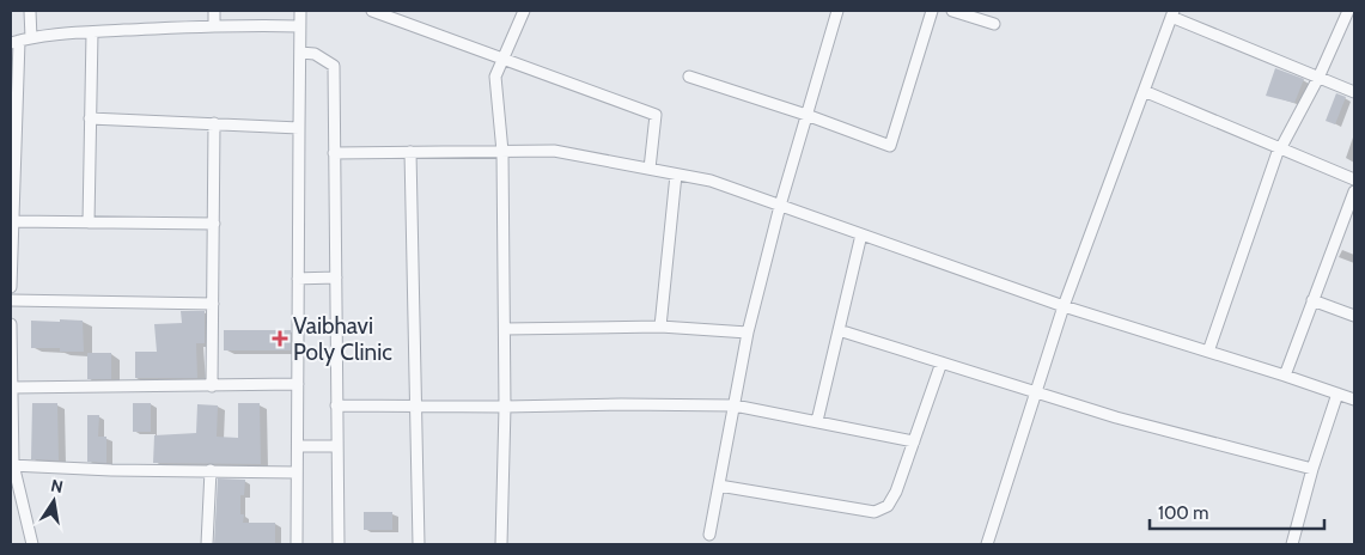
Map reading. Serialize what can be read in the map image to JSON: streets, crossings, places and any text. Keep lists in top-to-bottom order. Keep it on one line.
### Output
{"places":{"health":["Vaibhavi Poly Clinic"]},"scale_bar":"100 m","north":"top"}
